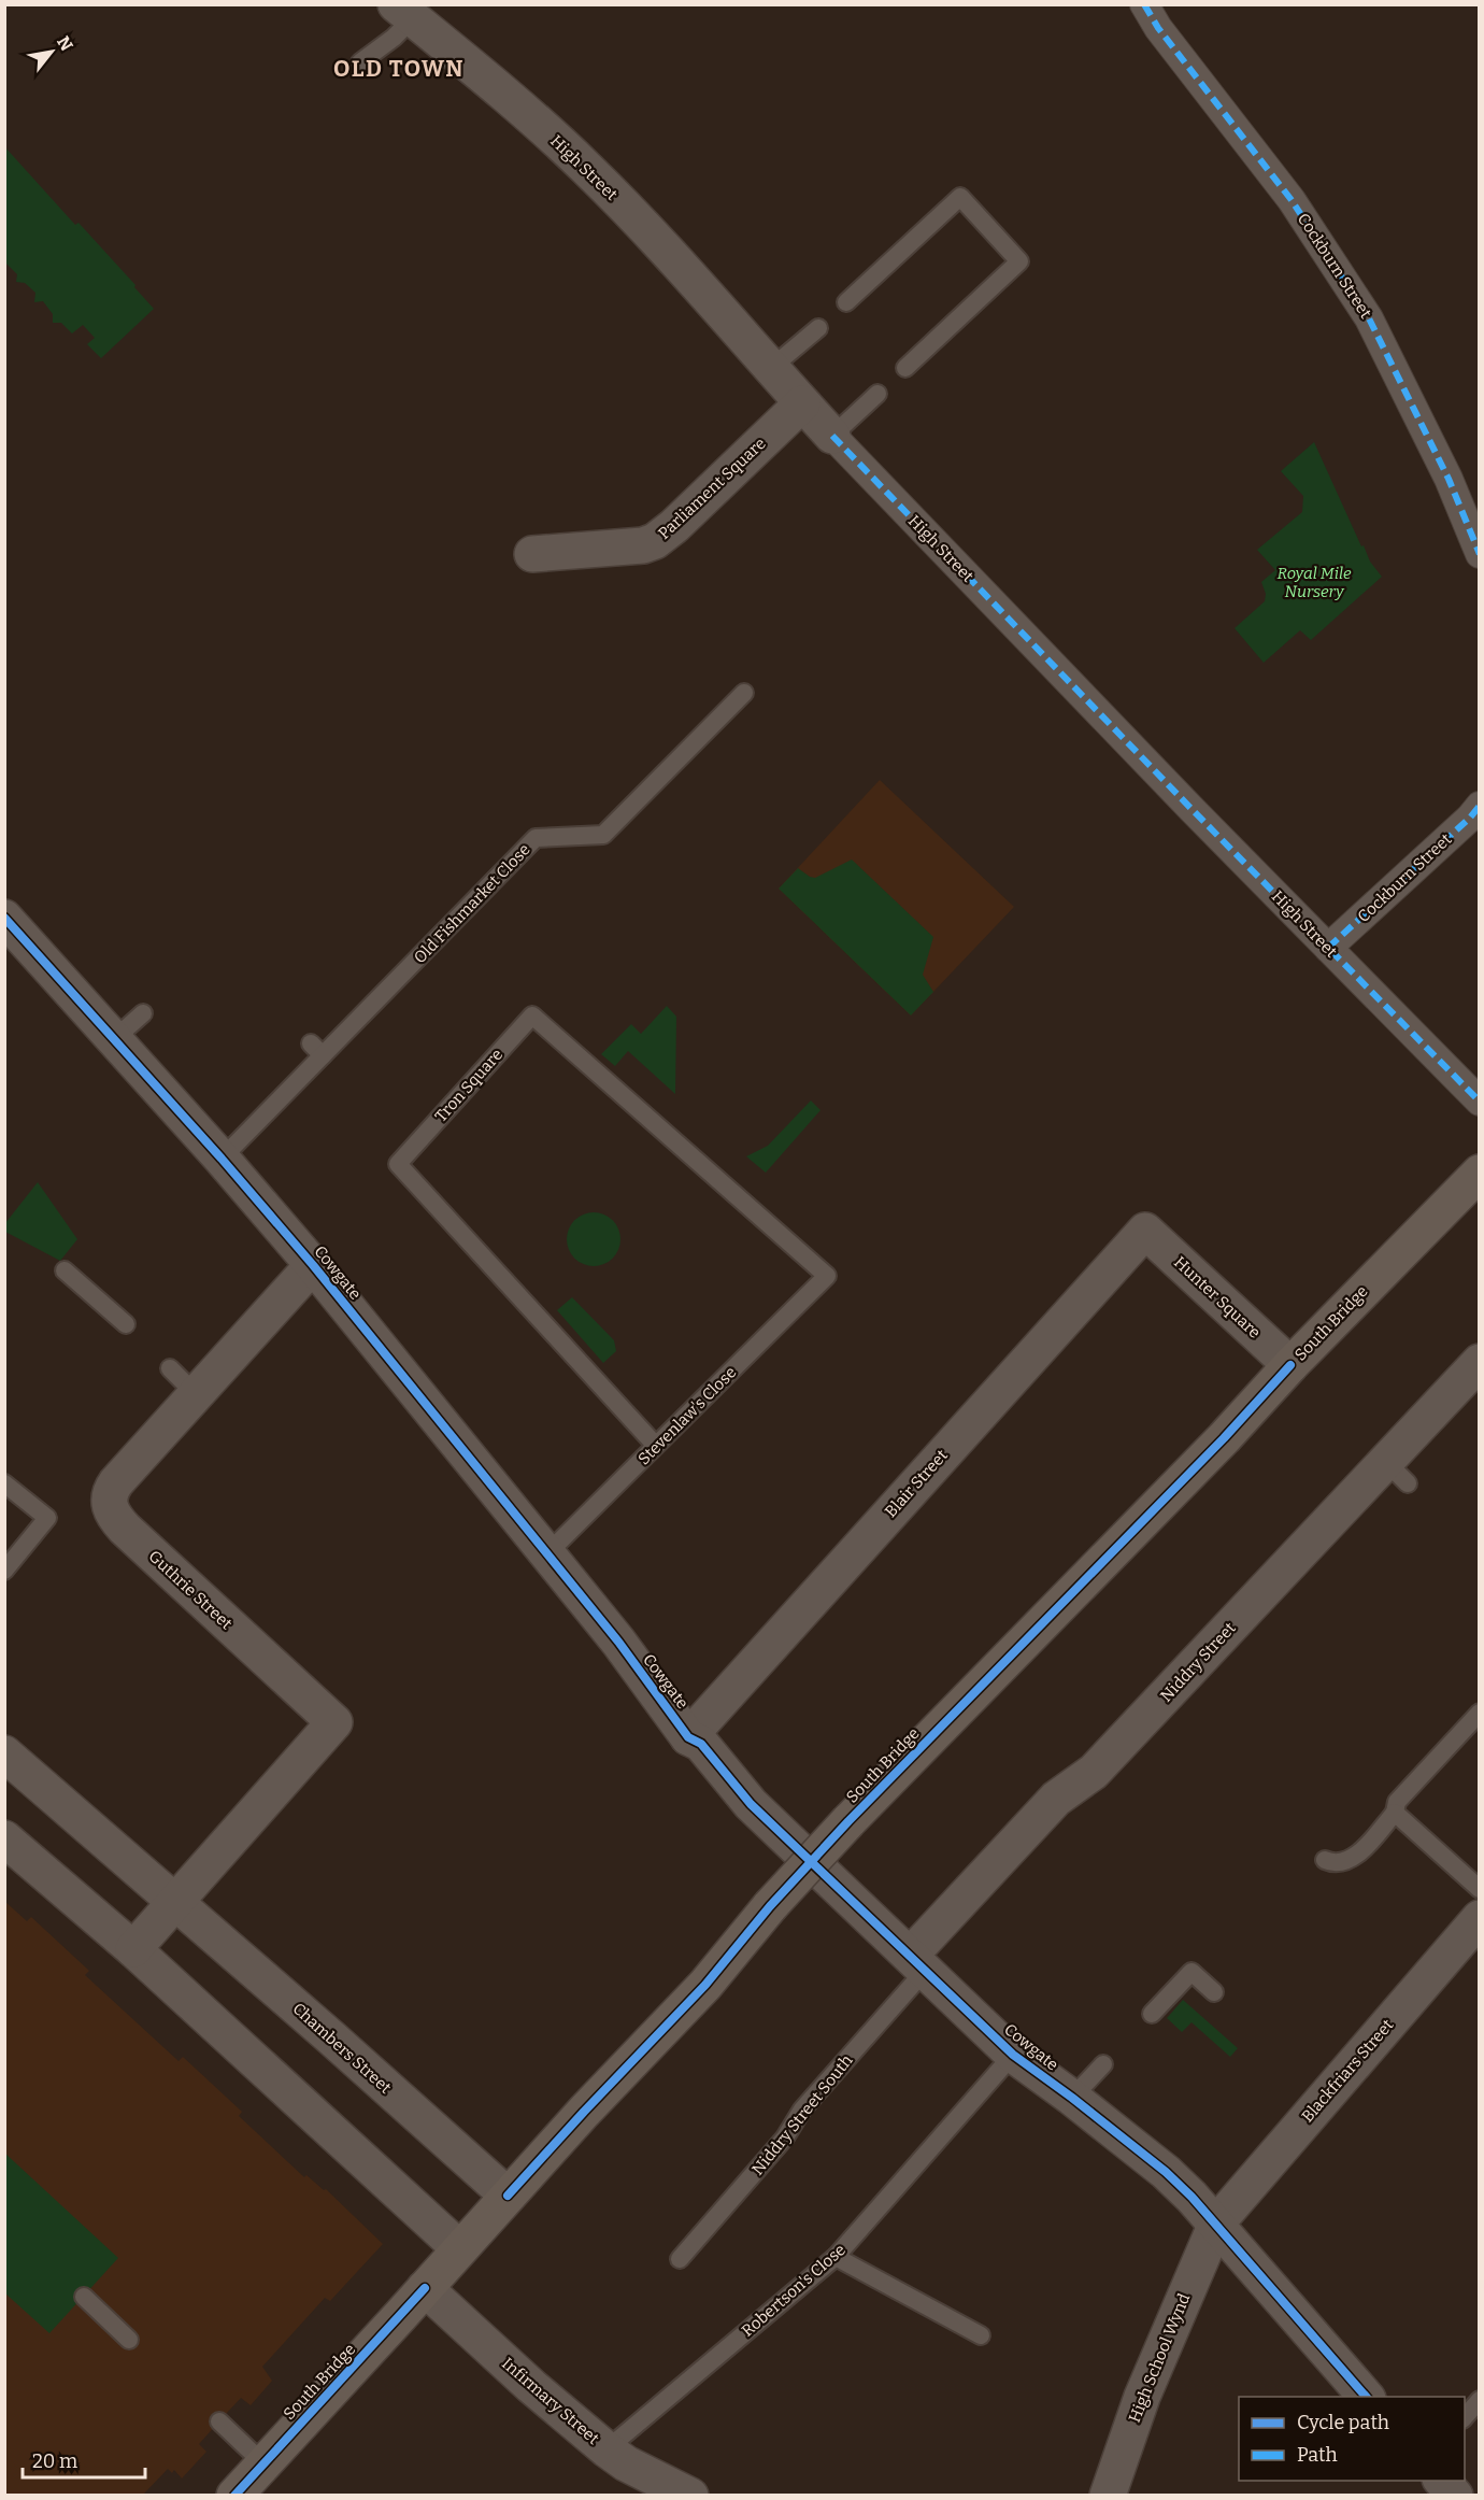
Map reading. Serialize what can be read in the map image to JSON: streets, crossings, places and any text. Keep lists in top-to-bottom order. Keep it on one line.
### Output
{"streets":{"main road":["South Bridge"],"street":["High Street","Cockburn Street","Parliament Square","Cowgate","Hunter Square","Blair Street","Guthrie Street","Niddry Street","Chambers Street","Blackfriars Street","High School Wynd","Infirmary Street"],"lane":["Old Fishmarket Close","Tron Square","Stevenlaw's Close","Niddry Street South","Robertson's Close"]},"crossings":[["High Street","Cockburn Street"],["High Street","Parliament Square"],["Old Fishmarket Close","Cowgate"],["Tron Square","Stevenlaw's Close"],["Cowgate","Stevenlaw's Close"],["Cowgate","Blair Street"],["Cowgate","Guthrie Street"],["Cowgate","Niddry Street"],["Cowgate","Blackfriars Street"],["Cowgate","Niddry Street South"],["Cowgate","Robertson's Close"],["Cowgate","High School Wynd"],["Hunter Square","South Bridge"],["Hunter Square","Blair Street"],["South Bridge","Chambers Street"],["South Bridge","Infirmary Street"],["Guthrie Street","Chambers Street"],["Niddry Street","Niddry Street South"],["Blackfriars Street","High School Wynd"],["Robertson's Close","Infirmary Street"]],"districts":["OLD TOWN"],"parks":["Royal Mile Nursery"],"legend":["Cycle path","Path"],"scale_bar":"20 m","north":"top right"}
